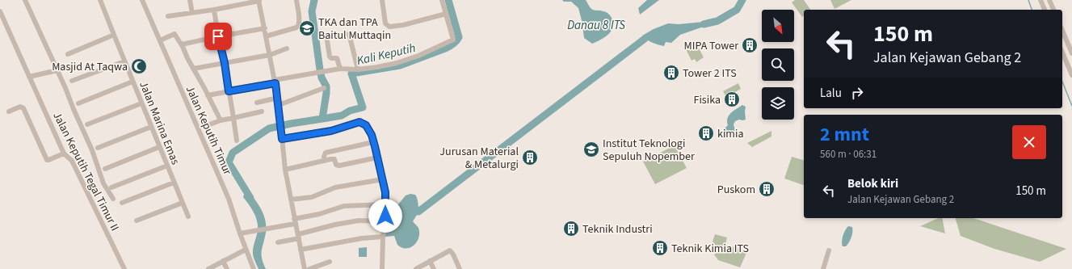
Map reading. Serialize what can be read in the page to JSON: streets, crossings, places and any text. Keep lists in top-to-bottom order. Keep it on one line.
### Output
{"streets":{"street":["Jalan Marina Emas","Jalan Keputih Timur","Jalan Keputih Tegal Timur II"]},"water":["Danau 8 ITS","Kali Keputih"],"places":{"school or university":["TKA dan TPA Baitul Muttaqin","Institut Teknologi Sepuluh Nopember"],"building":["MIPA Tower","Tower 2 ITS","Fisika","kimia","Jurusan Material & Metalurgi","Puskom","Teknik Industri","Teknik Kimia ITS"],"mosque":["Masjid At Taqwa"]},"north":"bottom right","page":{"turn":["150 m","Jalan Kejawan Gebang 2"],"then":"Lalu","heading":["2 mnt","560 m · 06:31"],"list":[{"name":"Belok kiri","note":"Jalan Kejawan Gebang 2","value":"150 m"}]}}
